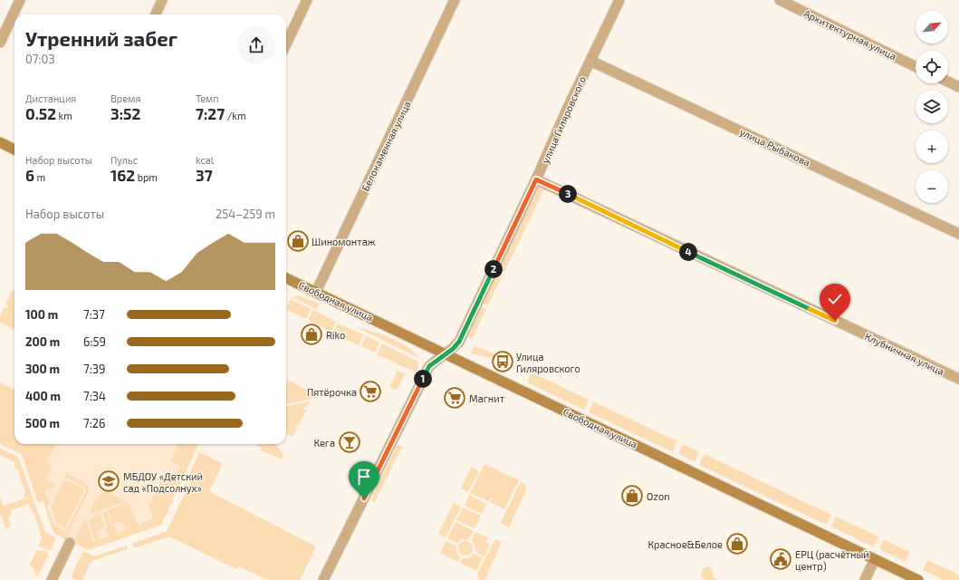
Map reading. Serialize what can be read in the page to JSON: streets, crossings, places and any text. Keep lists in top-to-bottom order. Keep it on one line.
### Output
{"streets":{"main road":["Свободная улица"],"street":["Архитектурная улица","улица Гиляровского","Белокаменная улица","улица Рыбакова","Клубничная улица"]},"crossings":[["улица Гиляровского","улица Рыбакова"],["улица Гиляровского","Свободная улица"],["улица Гиляровского","Клубничная улица"],["Белокаменная улица","Свободная улица"]],"places":{"shop":["Шиномонтаж","Riko","Ozon","Красное&Белое"],"bus stop":["Улица Гиляровского"],"supermarket":["Пятёрочка","Магнит"],"bar":["Кега"],"school or university":["МБДОУ «Детский сад «Подсолнух»"],"public building":["ЕРЦ (расчётный центр)"]},"north":"top right","page":{"map_buttons":["+","−"],"heading":["Утренний забег","07:03"],"stats":[["Дистанция","0.52 km"],["Время","3:52"],["Темп","7:27 /km"],["Набор высоты","6 m"],["Пульс","162 bpm"],["kcal","37"]],"pins":["3","4","2","1"],"chart":["Набор высоты","254–259 m"],"list":[{"name":"100 m","note":"7:37"},{"name":"200 m","note":"6:59"},{"name":"300 m","note":"7:39"},{"name":"400 m","note":"7:34"},{"name":"500 m","note":"7:26"}]}}
